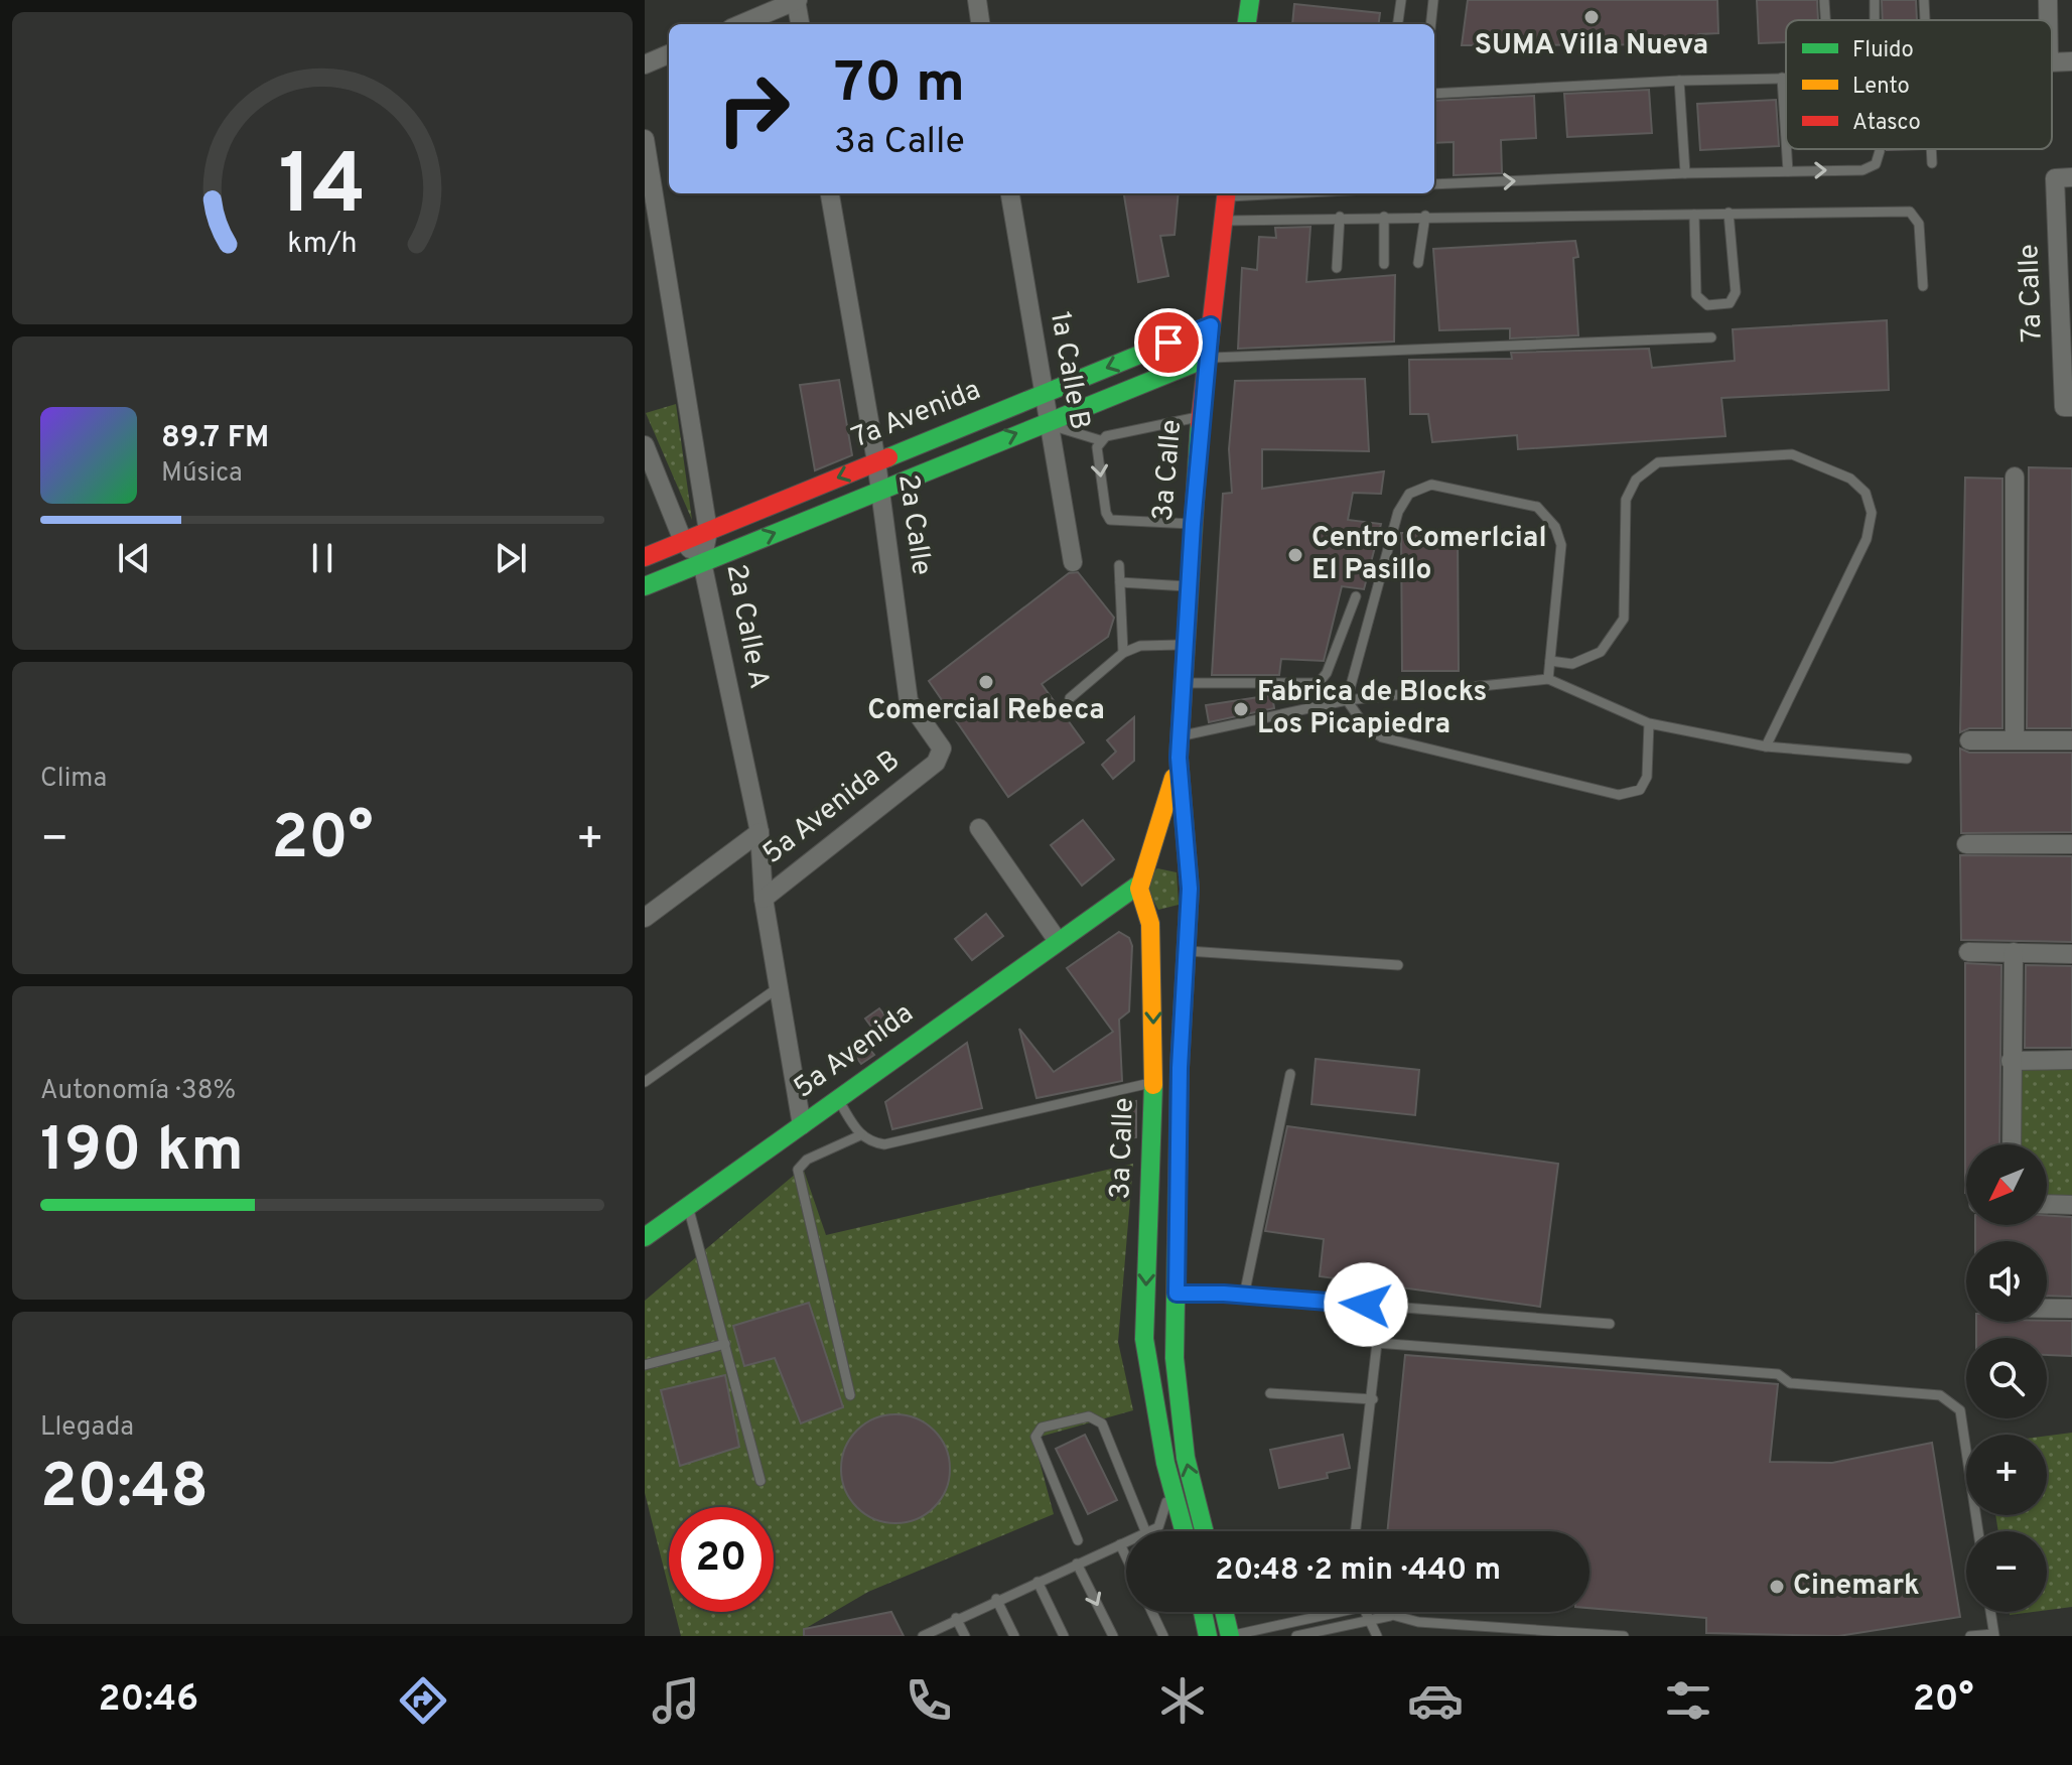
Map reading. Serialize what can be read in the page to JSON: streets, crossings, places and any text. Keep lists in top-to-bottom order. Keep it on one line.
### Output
{"streets":{"main road":["7a Avenida","3a Calle","5a Avenida"],"street":["7a Calle","1a Calle B","2a Calle","2a Calle A","5a Avenida B"]},"crossings":[["1a Calle B","7a Avenida"],["7a Avenida","3a Calle"],["7a Avenida","2a Calle"],["7a Avenida","2a Calle A"],["3a Calle","5a Avenida"],["2a Calle","5a Avenida B"],["2a Calle A","5a Avenida B"],["2a Calle A","5a Avenida"]],"places":["SUMA Villa Nueva","Centro Comerlcial El Pasillo","Comercial Rebeca","Fabrica de Blocks Los Picapiedra","Cinemark"],"legend":["Fluido","Lento","Atasco"],"north":"bottom left","page":{"turn":["70 m","3a Calle"],"song":["89.7 FM","Música"],"tile":["Clima",["Autonomía · 38%","190 km"],["Llegada","20:48"]],"heat":["−","20°","+"],"map_buttons":["+","−"],"limit":"20","trip":"20:48 · 2 min · 440 m","tabs":["20:46","20°"],"gauge":["14","km/h"]}}
